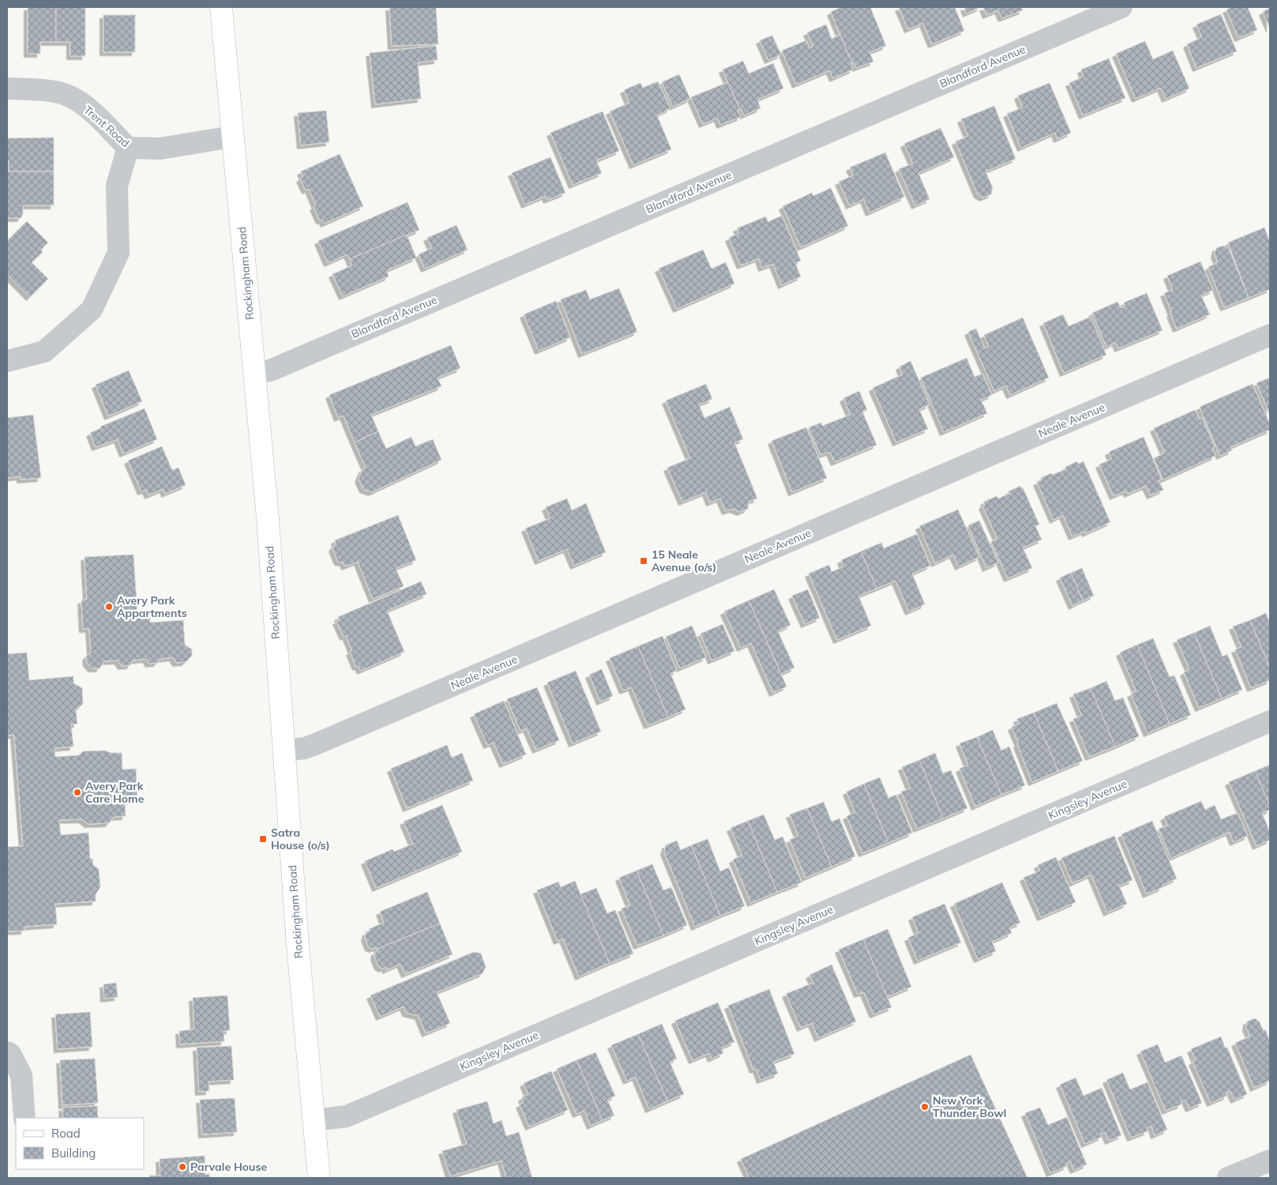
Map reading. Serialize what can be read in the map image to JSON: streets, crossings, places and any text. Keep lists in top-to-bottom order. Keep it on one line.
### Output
{"streets":{"main road":["Rockingham Road"],"street":["Blandford Avenue","Trent Road","Neale Avenue","Kingsley Avenue"]},"crossings":[["Blandford Avenue","Rockingham Road"],["Trent Road","Rockingham Road"],["Rockingham Road","Neale Avenue"],["Rockingham Road","Kingsley Avenue"]],"places":{"transit":["15 Neale Avenue (o/s)","Satra House (o/s)"],"other":["Avery Park Appartments","Avery Park Care Home","New York Thunder Bowl","Parvale House"]},"legend":["Road","Building"]}
